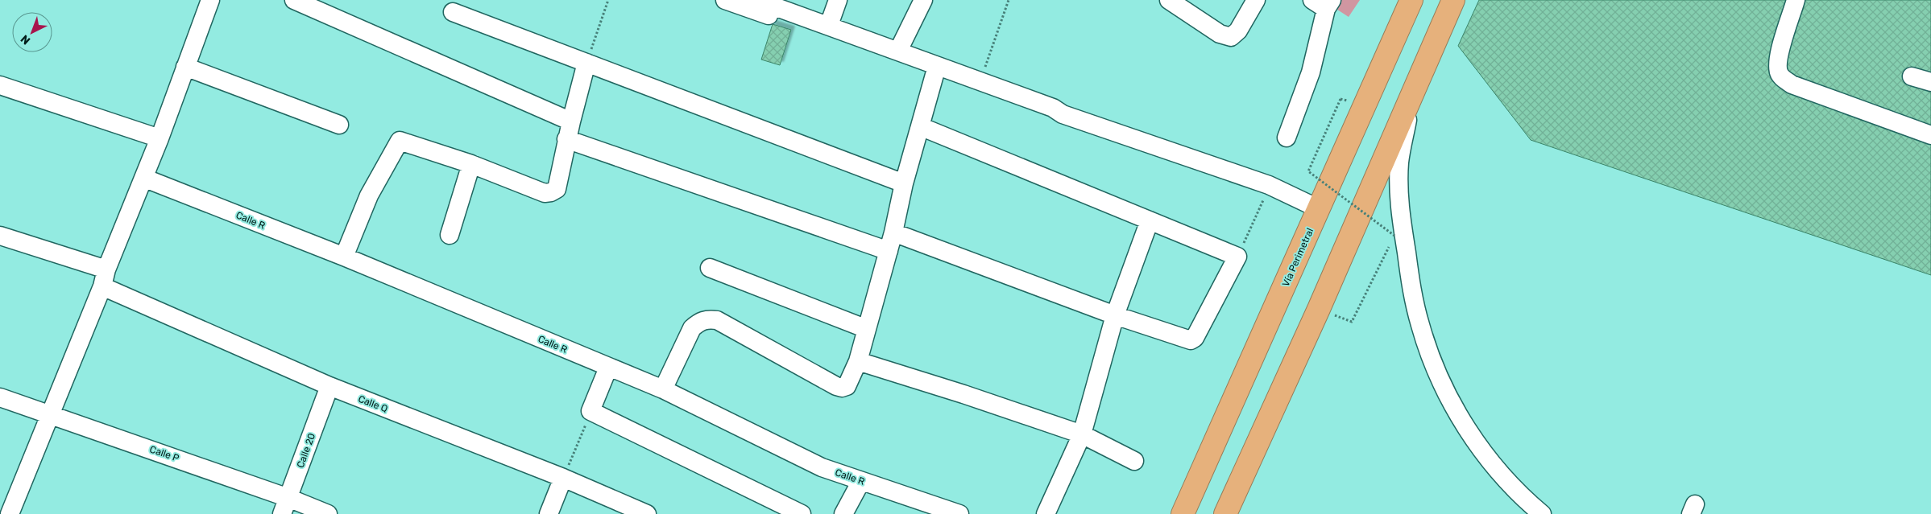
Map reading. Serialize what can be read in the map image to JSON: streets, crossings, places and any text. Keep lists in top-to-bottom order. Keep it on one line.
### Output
{"streets":{"highway":["Vía Perimetral"],"street":["Calle R","Calle Q","Calle 20","Calle P"]},"crossings":[["Calle Q","Calle 20"],["Calle 20","Calle P"]],"north":"bottom left"}
